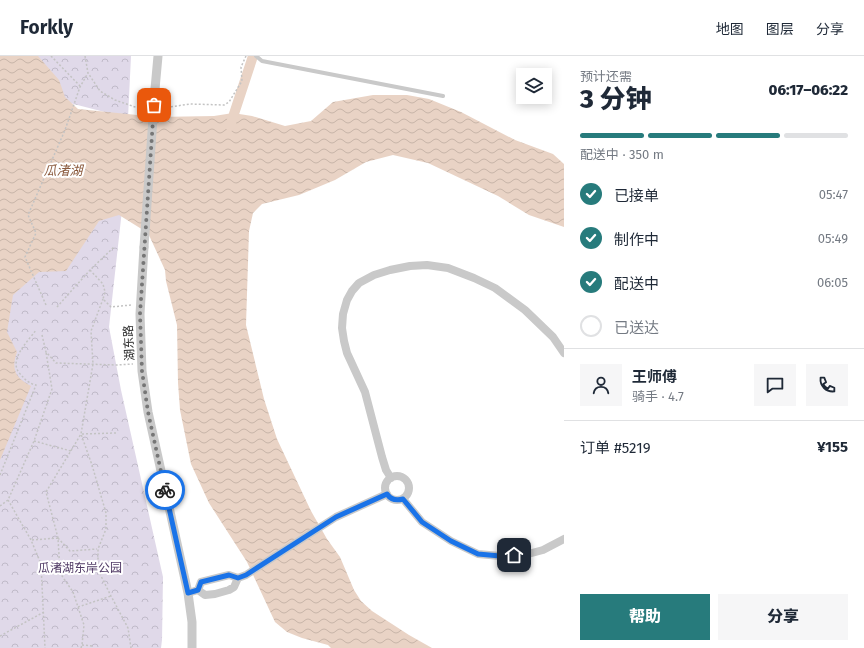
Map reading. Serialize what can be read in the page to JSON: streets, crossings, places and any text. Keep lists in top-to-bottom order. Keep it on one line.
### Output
{"streets":{"street":["湖东路"]},"water":["瓜渚湖"],"parks":["瓜渚湖东岸公园"],"page":{"header":"Forkly","nav":["地图","图层","分享"],"heading":["3 分钟","预计还需","06:17–06:22"],"panel":["王师傅","骑手 · 4.7","订单 #5219","¥155"],"bar":"配送中 · 350 m","list":[["已接单","05:47"],["制作中","05:49"],["配送中","06:05"],"已送达"],"buttons":["帮助","分享"]}}
